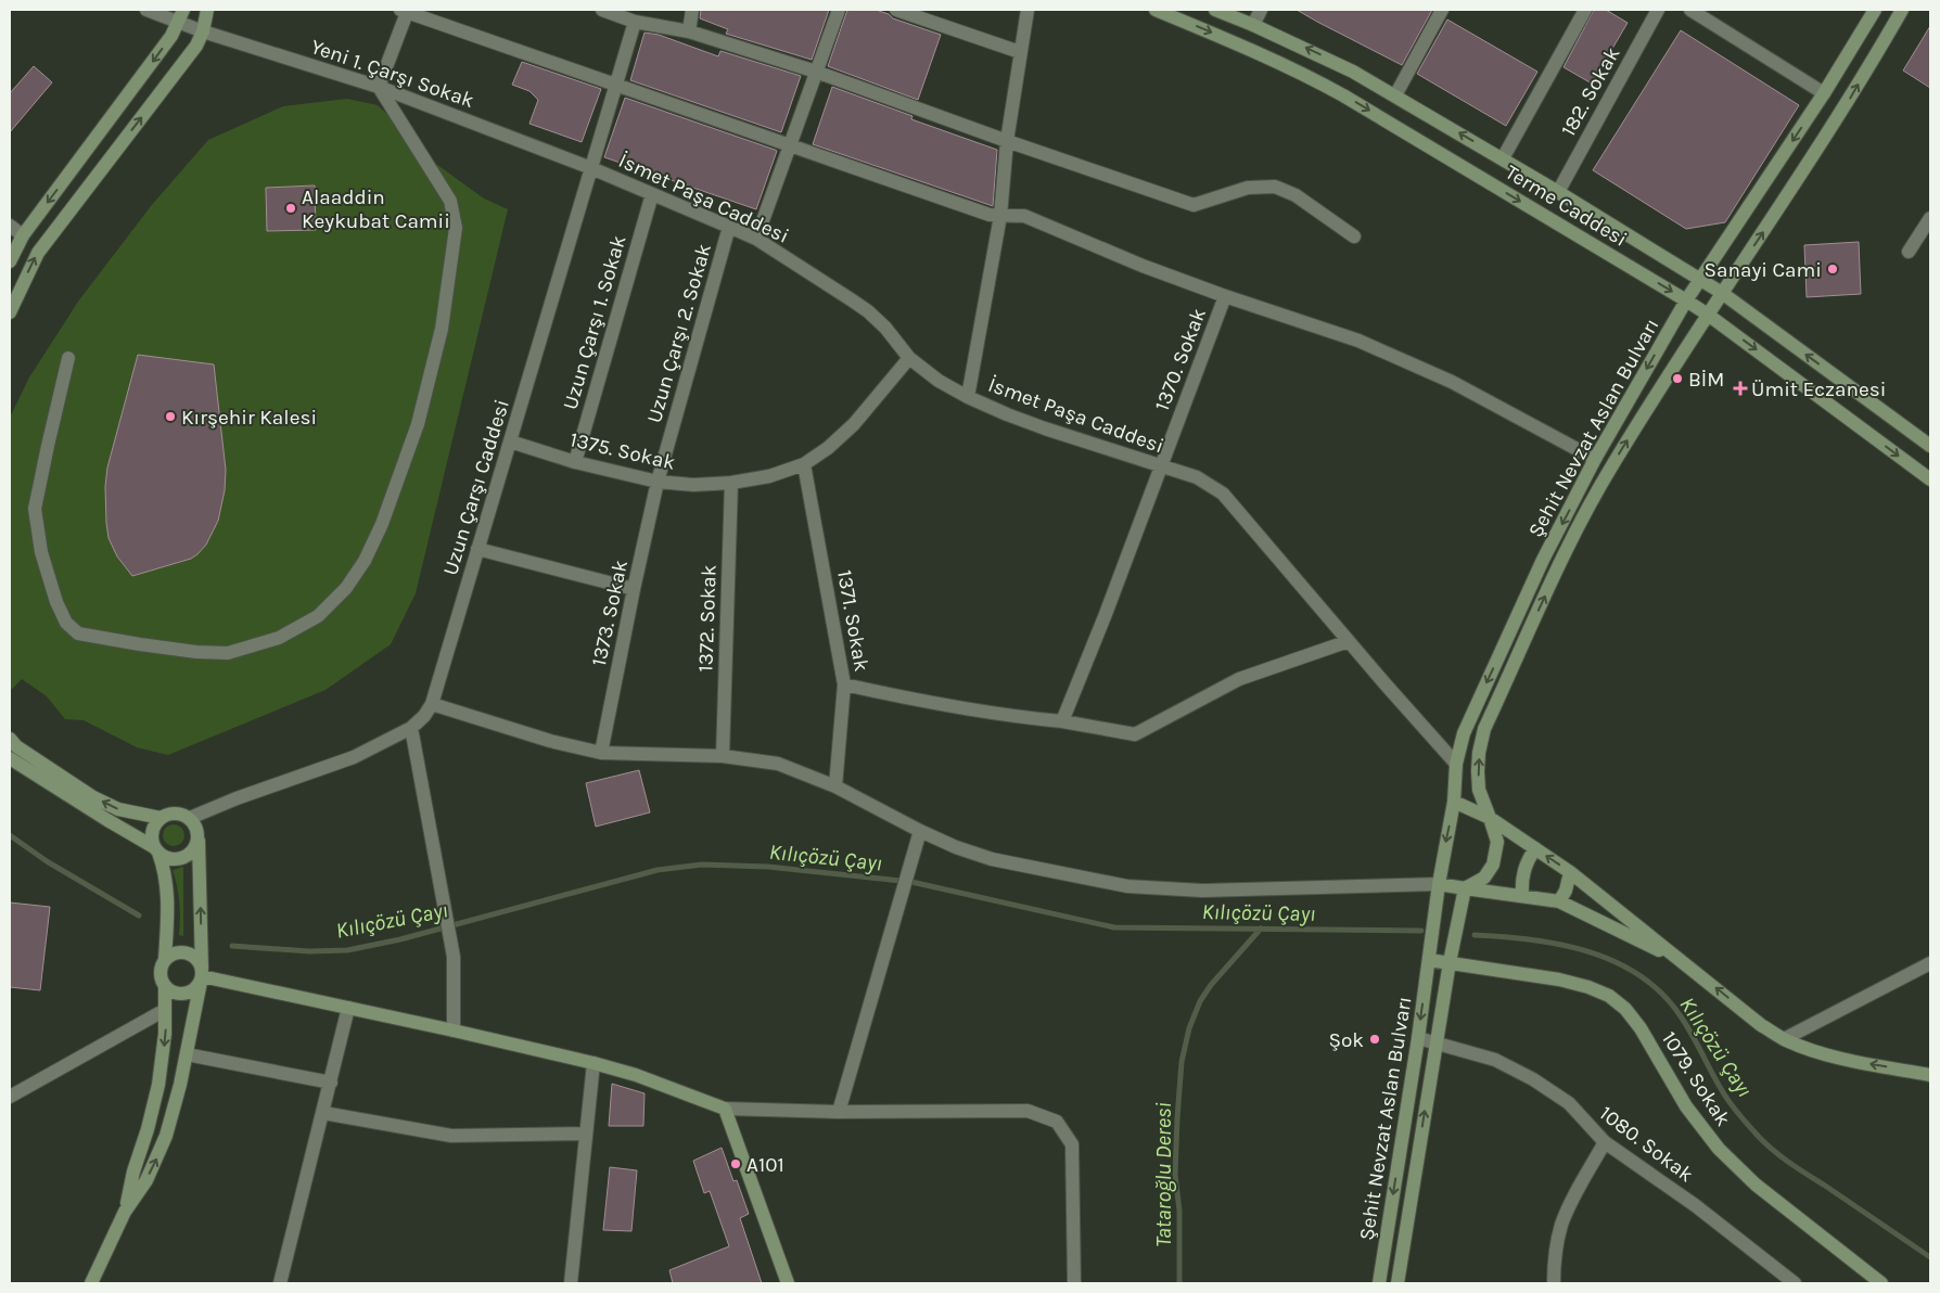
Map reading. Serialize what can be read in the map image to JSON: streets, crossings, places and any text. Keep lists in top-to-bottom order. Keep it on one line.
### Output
{"streets":{"main road":["Terme Caddesi","Şehit Nevzat Aslan Bulvarı","1079. Sokak"],"street":["Yeni 1. Çarşı Sokak","182. Sokak","İsmet Paşa Caddesi","Uzun Çarşı 1. Sokak","Uzun Çarşı 2. Sokak","1370. Sokak","1375. Sokak","Uzun Çarşı Caddesi","1373. Sokak","1372. Sokak","1371. Sokak","1080. Sokak"]},"crossings":[["Yeni 1. Çarşı Sokak","İsmet Paşa Caddesi"],["Yeni 1. Çarşı Sokak","Uzun Çarşı Caddesi"],["182. Sokak","Terme Caddesi"],["İsmet Paşa Caddesi","Uzun Çarşı 1. Sokak"],["İsmet Paşa Caddesi","Uzun Çarşı 2. Sokak"],["İsmet Paşa Caddesi","1370. Sokak"],["İsmet Paşa Caddesi","Şehit Nevzat Aslan Bulvarı"],["İsmet Paşa Caddesi","1375. Sokak"],["İsmet Paşa Caddesi","Uzun Çarşı Caddesi"],["Terme Caddesi","Şehit Nevzat Aslan Bulvarı"],["Uzun Çarşı 1. Sokak","1375. Sokak"],["Uzun Çarşı 2. Sokak","1375. Sokak"],["Uzun Çarşı 2. Sokak","1373. Sokak"],["Şehit Nevzat Aslan Bulvarı","1079. Sokak"],["Şehit Nevzat Aslan Bulvarı","1080. Sokak"],["1375. Sokak","Uzun Çarşı Caddesi"],["1375. Sokak","1373. Sokak"],["1375. Sokak","1372. Sokak"],["1375. Sokak","1371. Sokak"]],"water":["Kılıçözü Çayı","Tataroğlu Deresi"],"places":{"other":["Alaaddin Keykubat Camii","Sanayi Cami","BİM","Kırşehir Kalesi","Şok","A101"],"health":["Ümit Eczanesi"]}}
